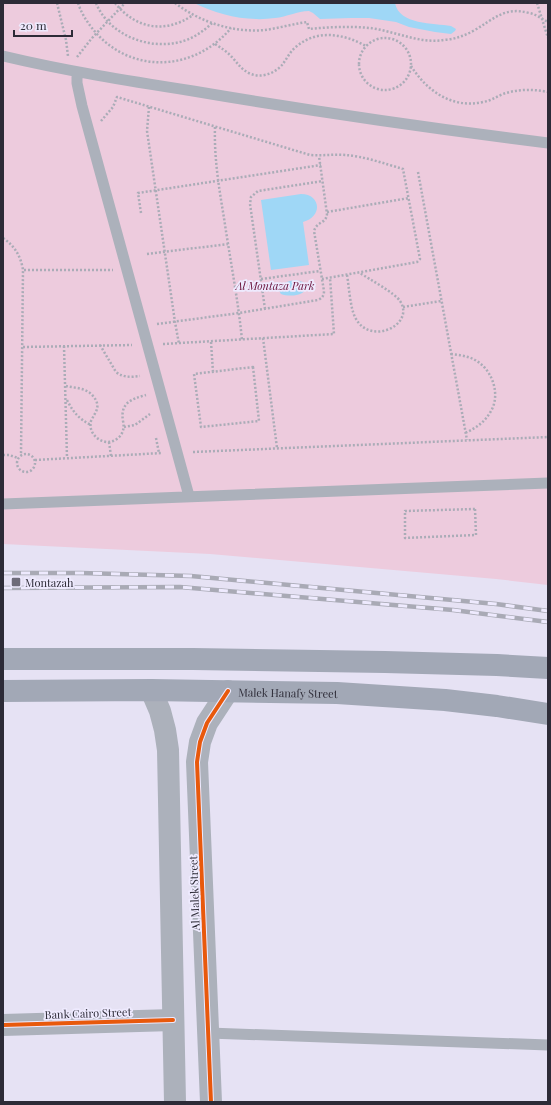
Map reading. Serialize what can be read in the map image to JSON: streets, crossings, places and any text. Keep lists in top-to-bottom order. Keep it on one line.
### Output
{"streets":{"highway":["Malek Hanafy Street"],"street":["Al Malek Street","Bank Cairo Street"]},"crossings":[["Malek Hanafy Street","Al Malek Street"],["Al Malek Street","Bank Cairo Street"]],"parks":["Al Montaza Park"],"places":{"transit":["Montazah"]},"scale_bar":"20 m"}
